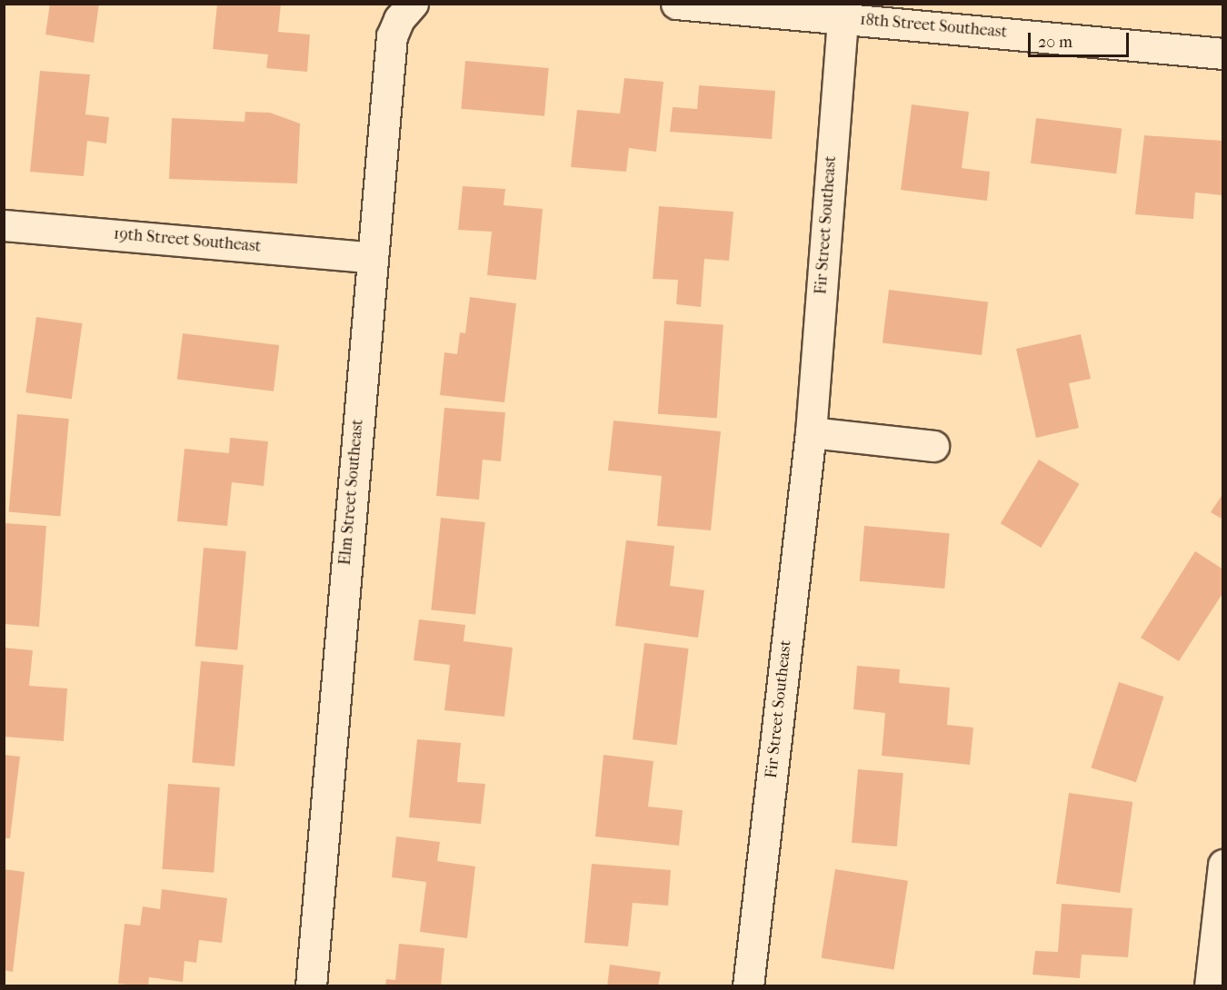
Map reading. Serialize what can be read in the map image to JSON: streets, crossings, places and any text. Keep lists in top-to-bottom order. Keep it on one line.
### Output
{"streets":{"street":["18th Street Southeast","Fir Street Southeast","19th Street Southeast","Elm Street Southeast"]},"crossings":[["18th Street Southeast","Fir Street Southeast"],["19th Street Southeast","Elm Street Southeast"]],"scale_bar":"20 m"}
